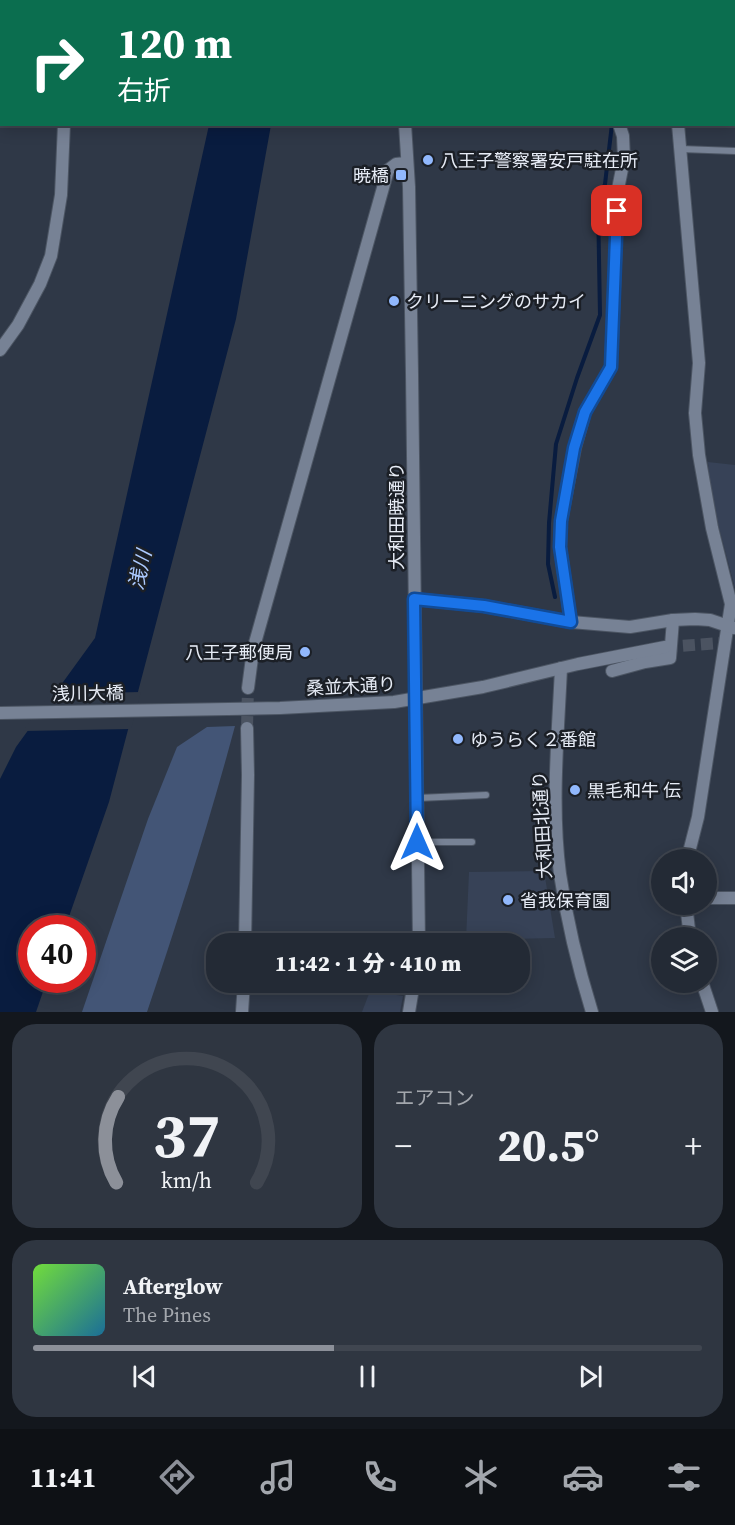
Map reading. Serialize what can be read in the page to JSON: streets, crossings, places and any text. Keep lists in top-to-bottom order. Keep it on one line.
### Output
{"streets":{"street":["大和田暁通り","桑並木通り","浅川大橋","大和田北通り"]},"crossings":[["大和田暁通り","桑並木通り"],["桑並木通り","浅川大橋"],["桑並木通り","大和田北通り"]],"water":["浅川"],"places":{"other":["八王子警察署安戸駐在所","クリーニングのサカイ","八王子郵便局","ゆうらく２番館","黒毛和牛 伝","省我保育園"],"transit":["暁橋"]},"page":{"turn":["120 m","右折"],"limit":"40","trip":"11:42 · 1 分 · 410 m","tile":"エアコン","heat":["−","20.5°","+"],"song":["Afterglow","The Pines"],"tabs":"11:41","gauge":["37","km/h"]}}
